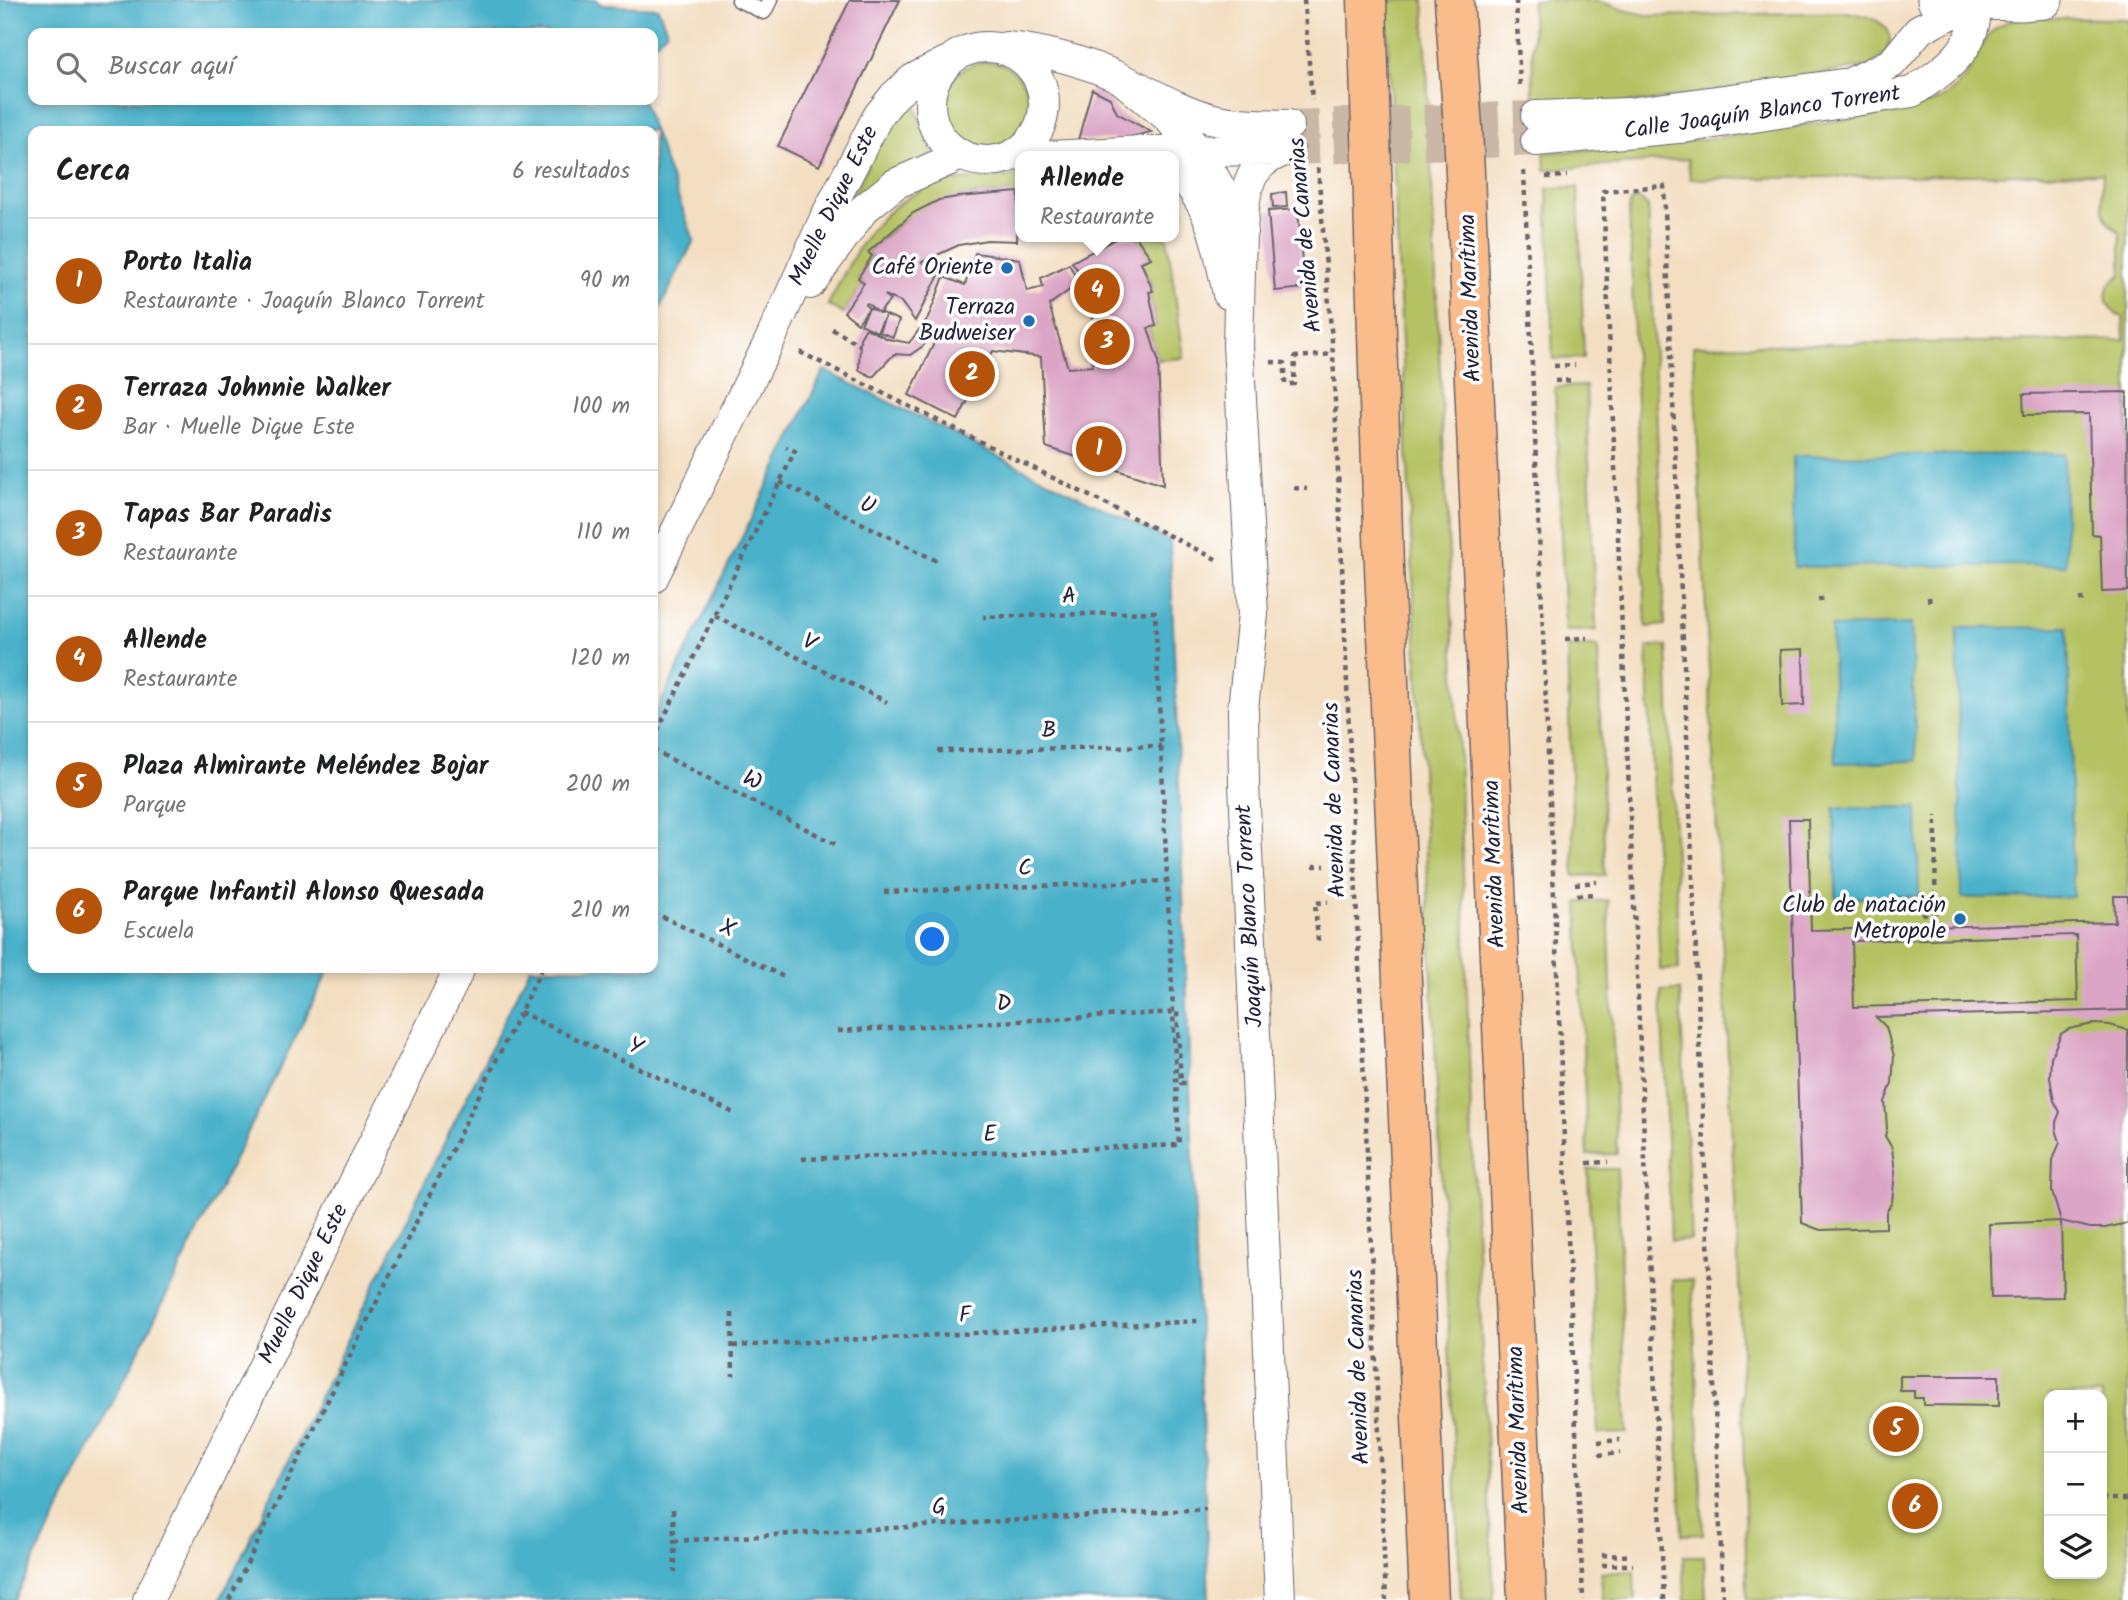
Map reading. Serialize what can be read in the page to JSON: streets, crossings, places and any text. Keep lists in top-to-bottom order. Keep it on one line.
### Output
{"streets":{"highway":["Avenida Marítima"],"street":["Calle Joaquín Blanco Torrent","Muelle Dique Este","Joaquín Blanco Torrent"],"path":["Avenida de Canarias","U","A","V","B","W","C","X","D","Y","E","F","G"]},"crossings":[["Avenida de Canarias","Joaquín Blanco Torrent"],["A","B"],["D","E"]],"places":["Café Oriente","Terraza Budweiser","Club de natación Metropole"],"page":{"search":"Buscar aquí","heading":["Cerca","6 resultados"],"popup":["Allende","Restaurante"],"list":[{"mark":"1","name":"Porto Italia","note":"Restaurante · Joaquín Blanco Torrent","value":"90 m"},{"mark":"2","name":"Terraza Johnnie Walker","note":"Bar · Muelle Dique Este","value":"100 m"},{"mark":"3","name":"Tapas Bar Paradis","note":"Restaurante","value":"110 m"},{"mark":"4","name":"Allende","note":"Restaurante","value":"120 m"},{"mark":"5","name":"Plaza Almirante Meléndez Bojar","note":"Parque","value":"200 m"},{"mark":"6","name":"Parque Infantil Alonso Quesada","note":"Escuela","value":"210 m"}],"pins":["4","3","2","1","5","6"],"map_buttons":["+","−"]}}
